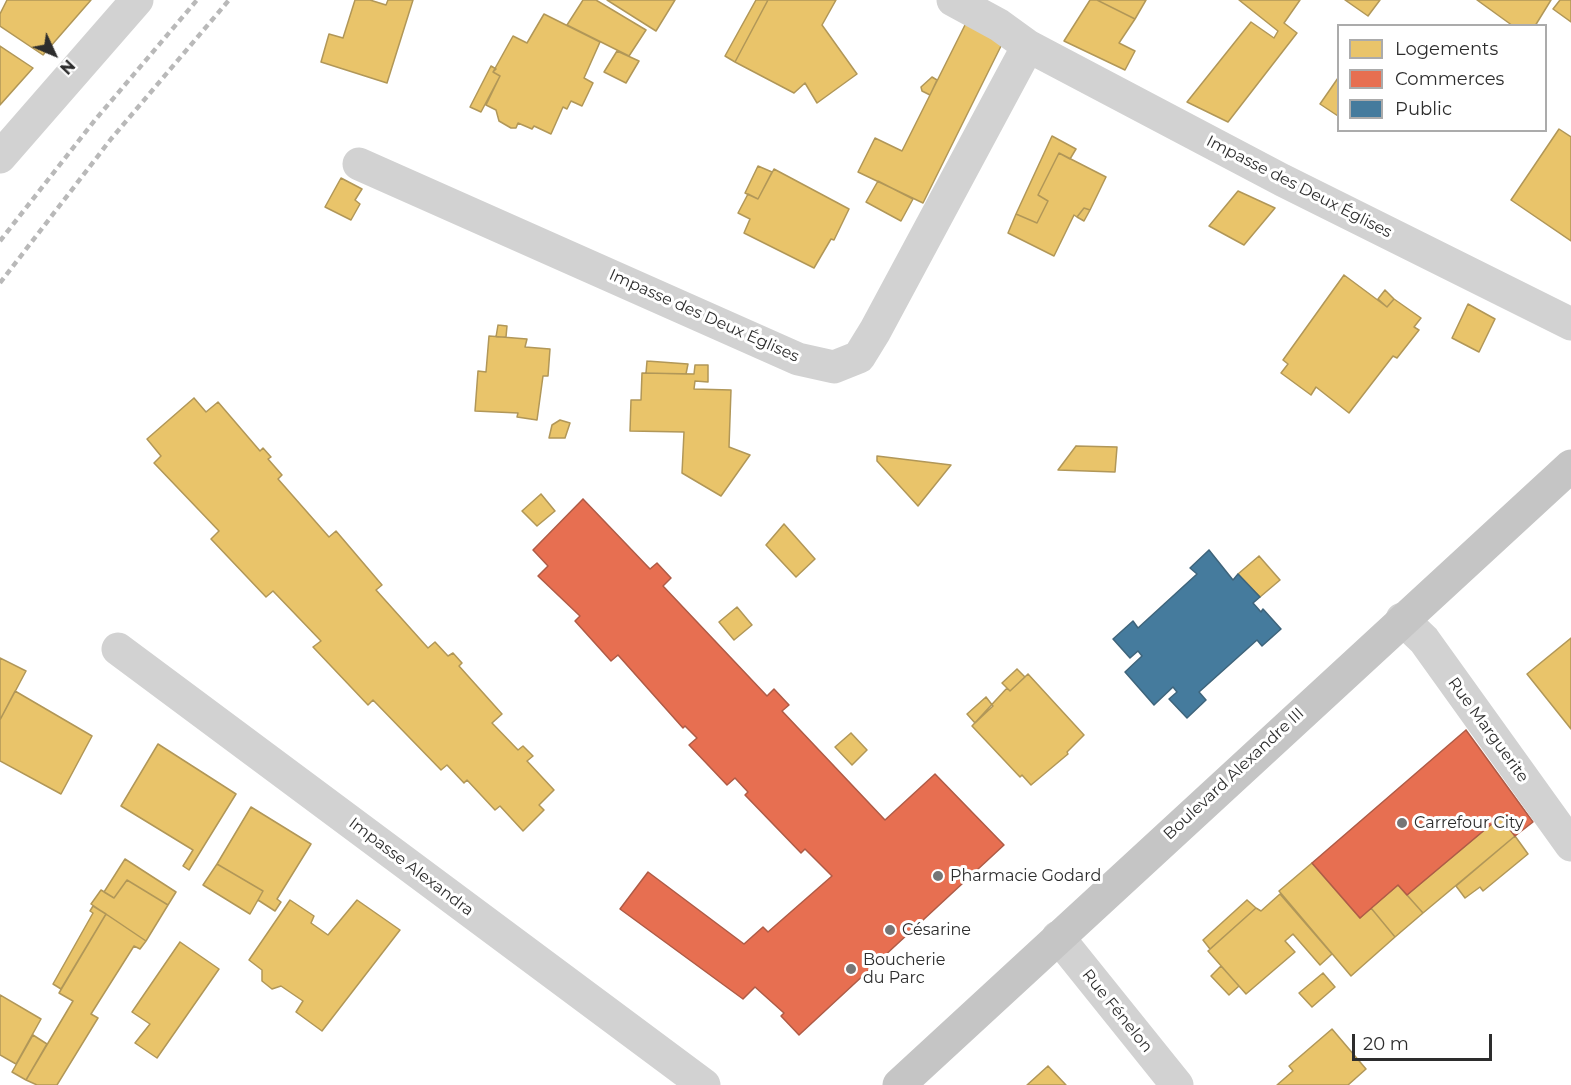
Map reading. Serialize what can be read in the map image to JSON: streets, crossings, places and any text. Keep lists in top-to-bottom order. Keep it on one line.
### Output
{"streets":{"main road":["Boulevard Alexandre III"],"street":["Impasse des Deux Églises","Rue Marguerite","Impasse Alexandra","Rue Fénelon"]},"crossings":[["Rue Marguerite","Boulevard Alexandre III"],["Boulevard Alexandre III","Rue Fénelon"]],"places":["Carrefour City","Pharmacie Godard","Césarine","Boucherie du Parc"],"legend":["Logements","Commerces","Public"],"scale_bar":"20 m","north":"bottom right"}
